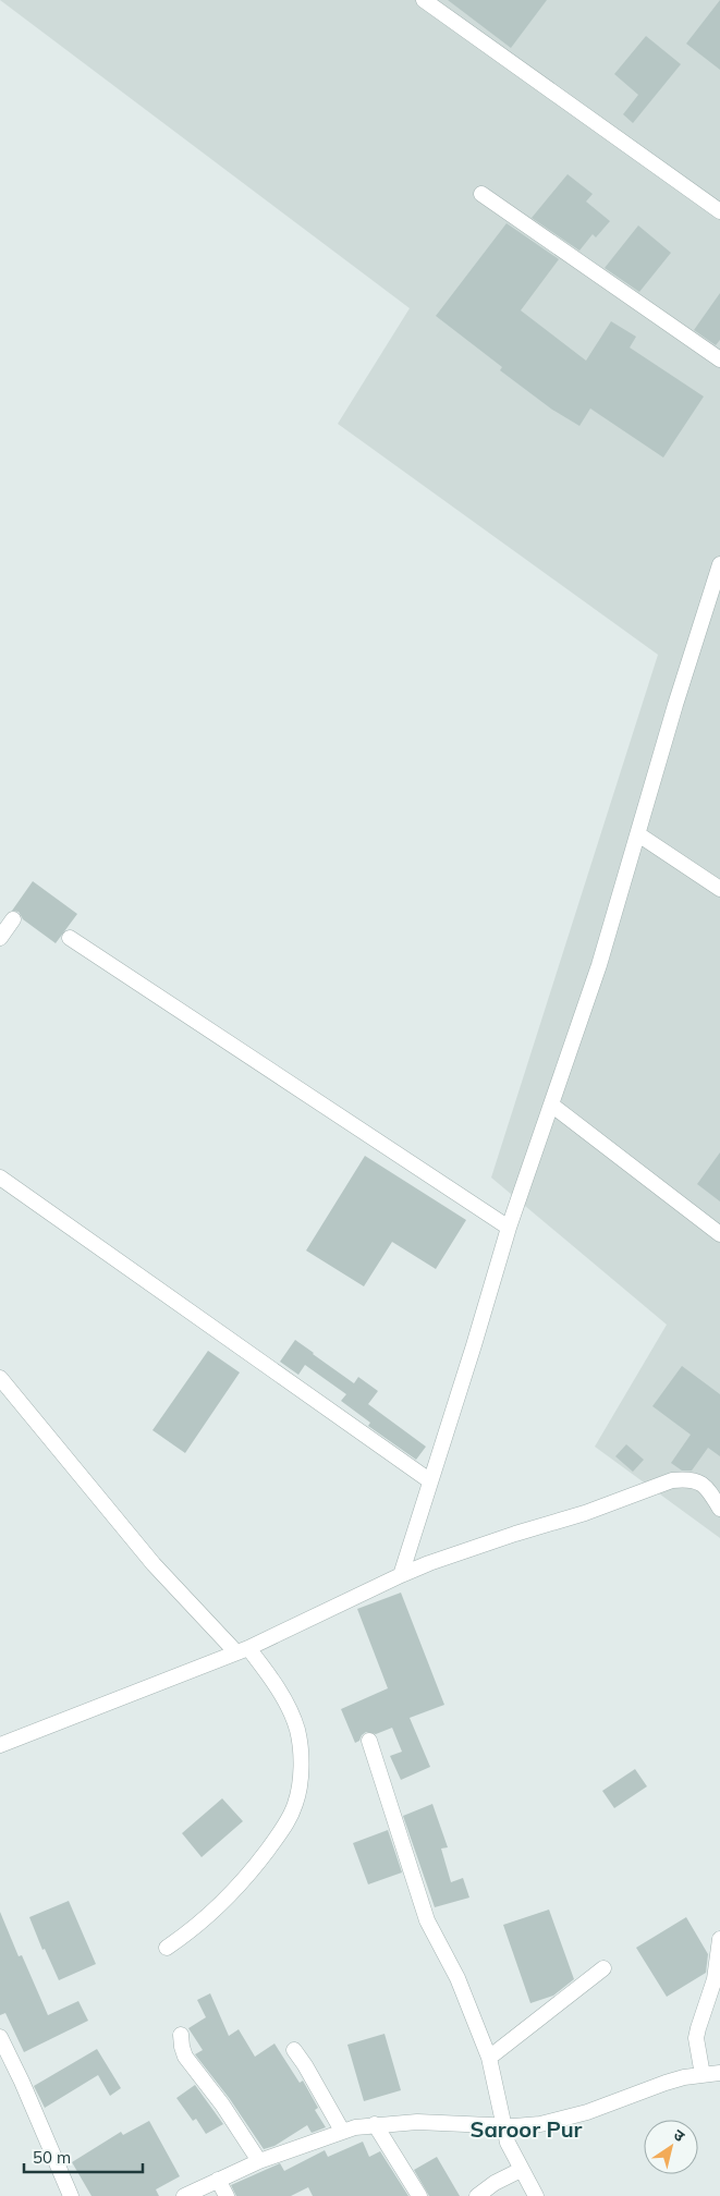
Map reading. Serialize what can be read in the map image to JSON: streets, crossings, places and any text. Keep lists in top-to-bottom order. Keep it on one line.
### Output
{"districts":["Saroor Pur"],"scale_bar":"50 m","north":"top right"}
